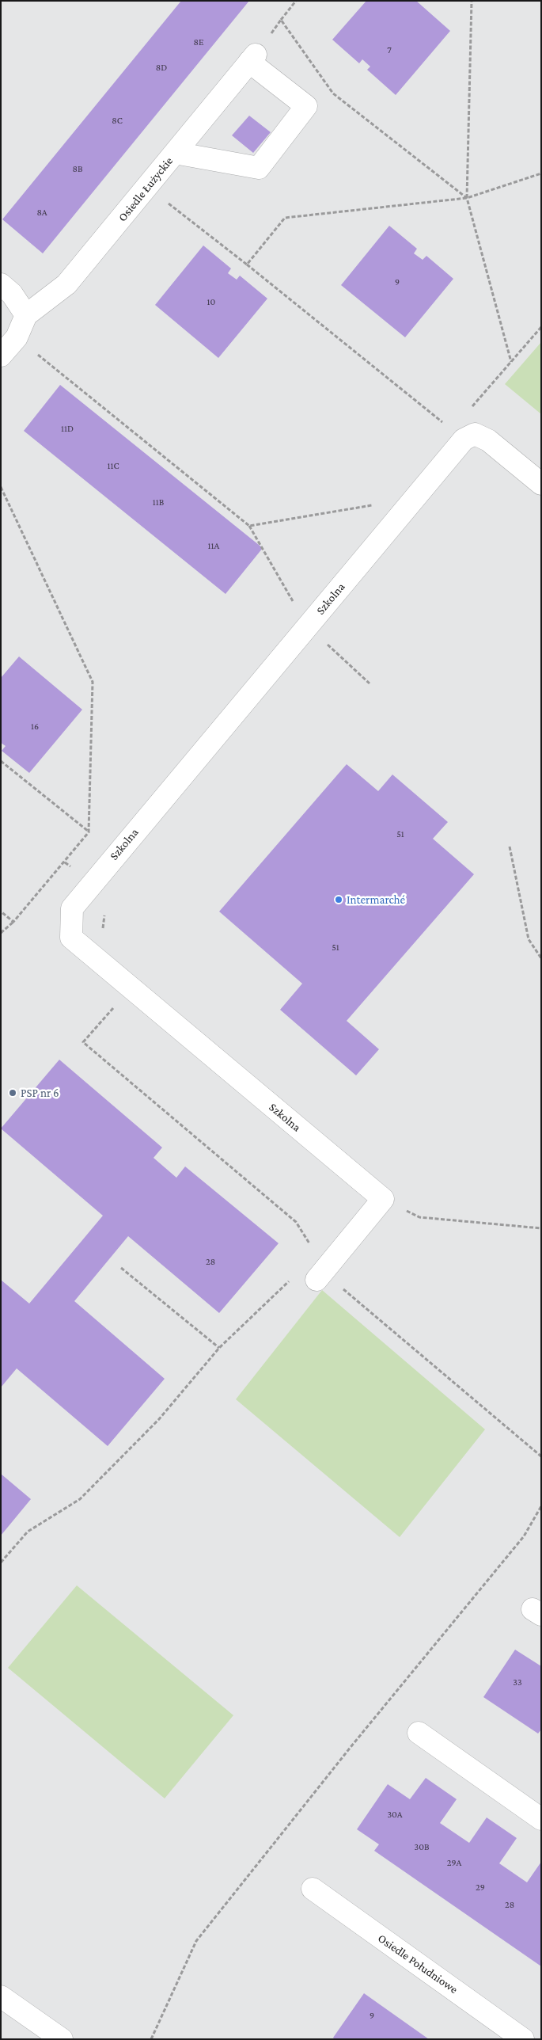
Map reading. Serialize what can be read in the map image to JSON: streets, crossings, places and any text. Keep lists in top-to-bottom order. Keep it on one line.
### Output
{"streets":{"street":["Osiedle Łużyckie","Szkolna","Osiedle Południowe"]},"places":["Intermarché","PSP nr 6"],"house_numbers":["8E","7","8D","8C","8B","8A","9","10","11D","11C","11B","11A","16","51","51","28","33","30A","30B","29A","29","28","9"]}
